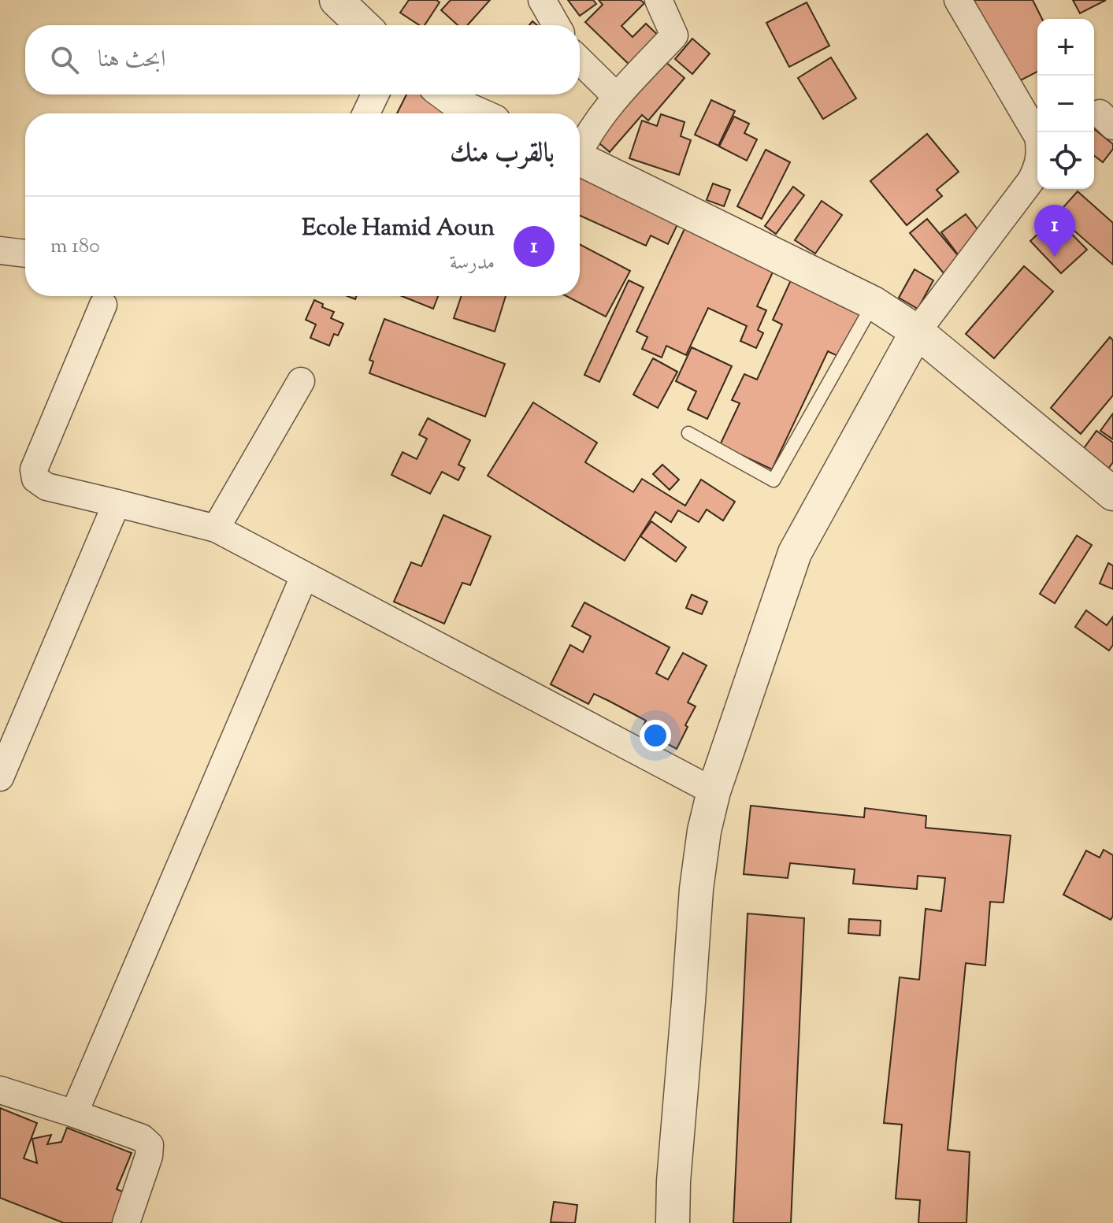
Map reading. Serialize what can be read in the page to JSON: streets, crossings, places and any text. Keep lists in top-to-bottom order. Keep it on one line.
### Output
{"page":{"map_buttons":["+","−"],"search":"ابحث هنا","heading":"بالقرب منك","list":[{"mark":"1","name":"Ecole Hamid Aoun","note":"مدرسة","value":"180 m"}],"pins":"1"}}
